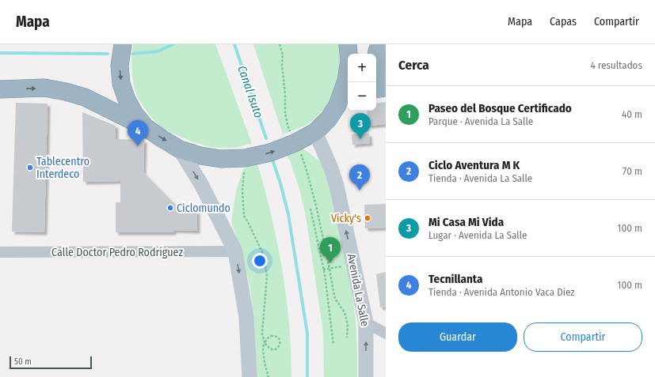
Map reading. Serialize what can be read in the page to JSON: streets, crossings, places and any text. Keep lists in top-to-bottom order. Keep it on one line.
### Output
{"streets":{"main road":["Avenida La Salle"],"street":["Calle Doctor Pedro Rodríguez"]},"water":["Canal Isuto"],"places":["Tablecentro Interdeco","Ciclomundo","Vicky's"],"scale_bar":"50 m","page":{"header":"Mapa","nav":["Mapa","Capas","Compartir"],"heading":["Cerca","4 resultados"],"map_buttons":["+","−"],"list":[{"mark":"1","name":"Paseo del Bosque Certificado","note":"Parque · Avenida La Salle","value":"40 m"},{"mark":"2","name":"Ciclo Aventura M K","note":"Tienda · Avenida La Salle","value":"70 m"},{"mark":"3","name":"Mi Casa Mi Vida","note":"Lugar · Avenida La Salle","value":"100 m"},{"mark":"4","name":"Tecnillanta","note":"Tienda · Avenida Antonio Vaca Diez","value":"100 m"}],"pins":["3","4","2","1"],"buttons":["Guardar","Compartir"],"scale":"50 m"}}
